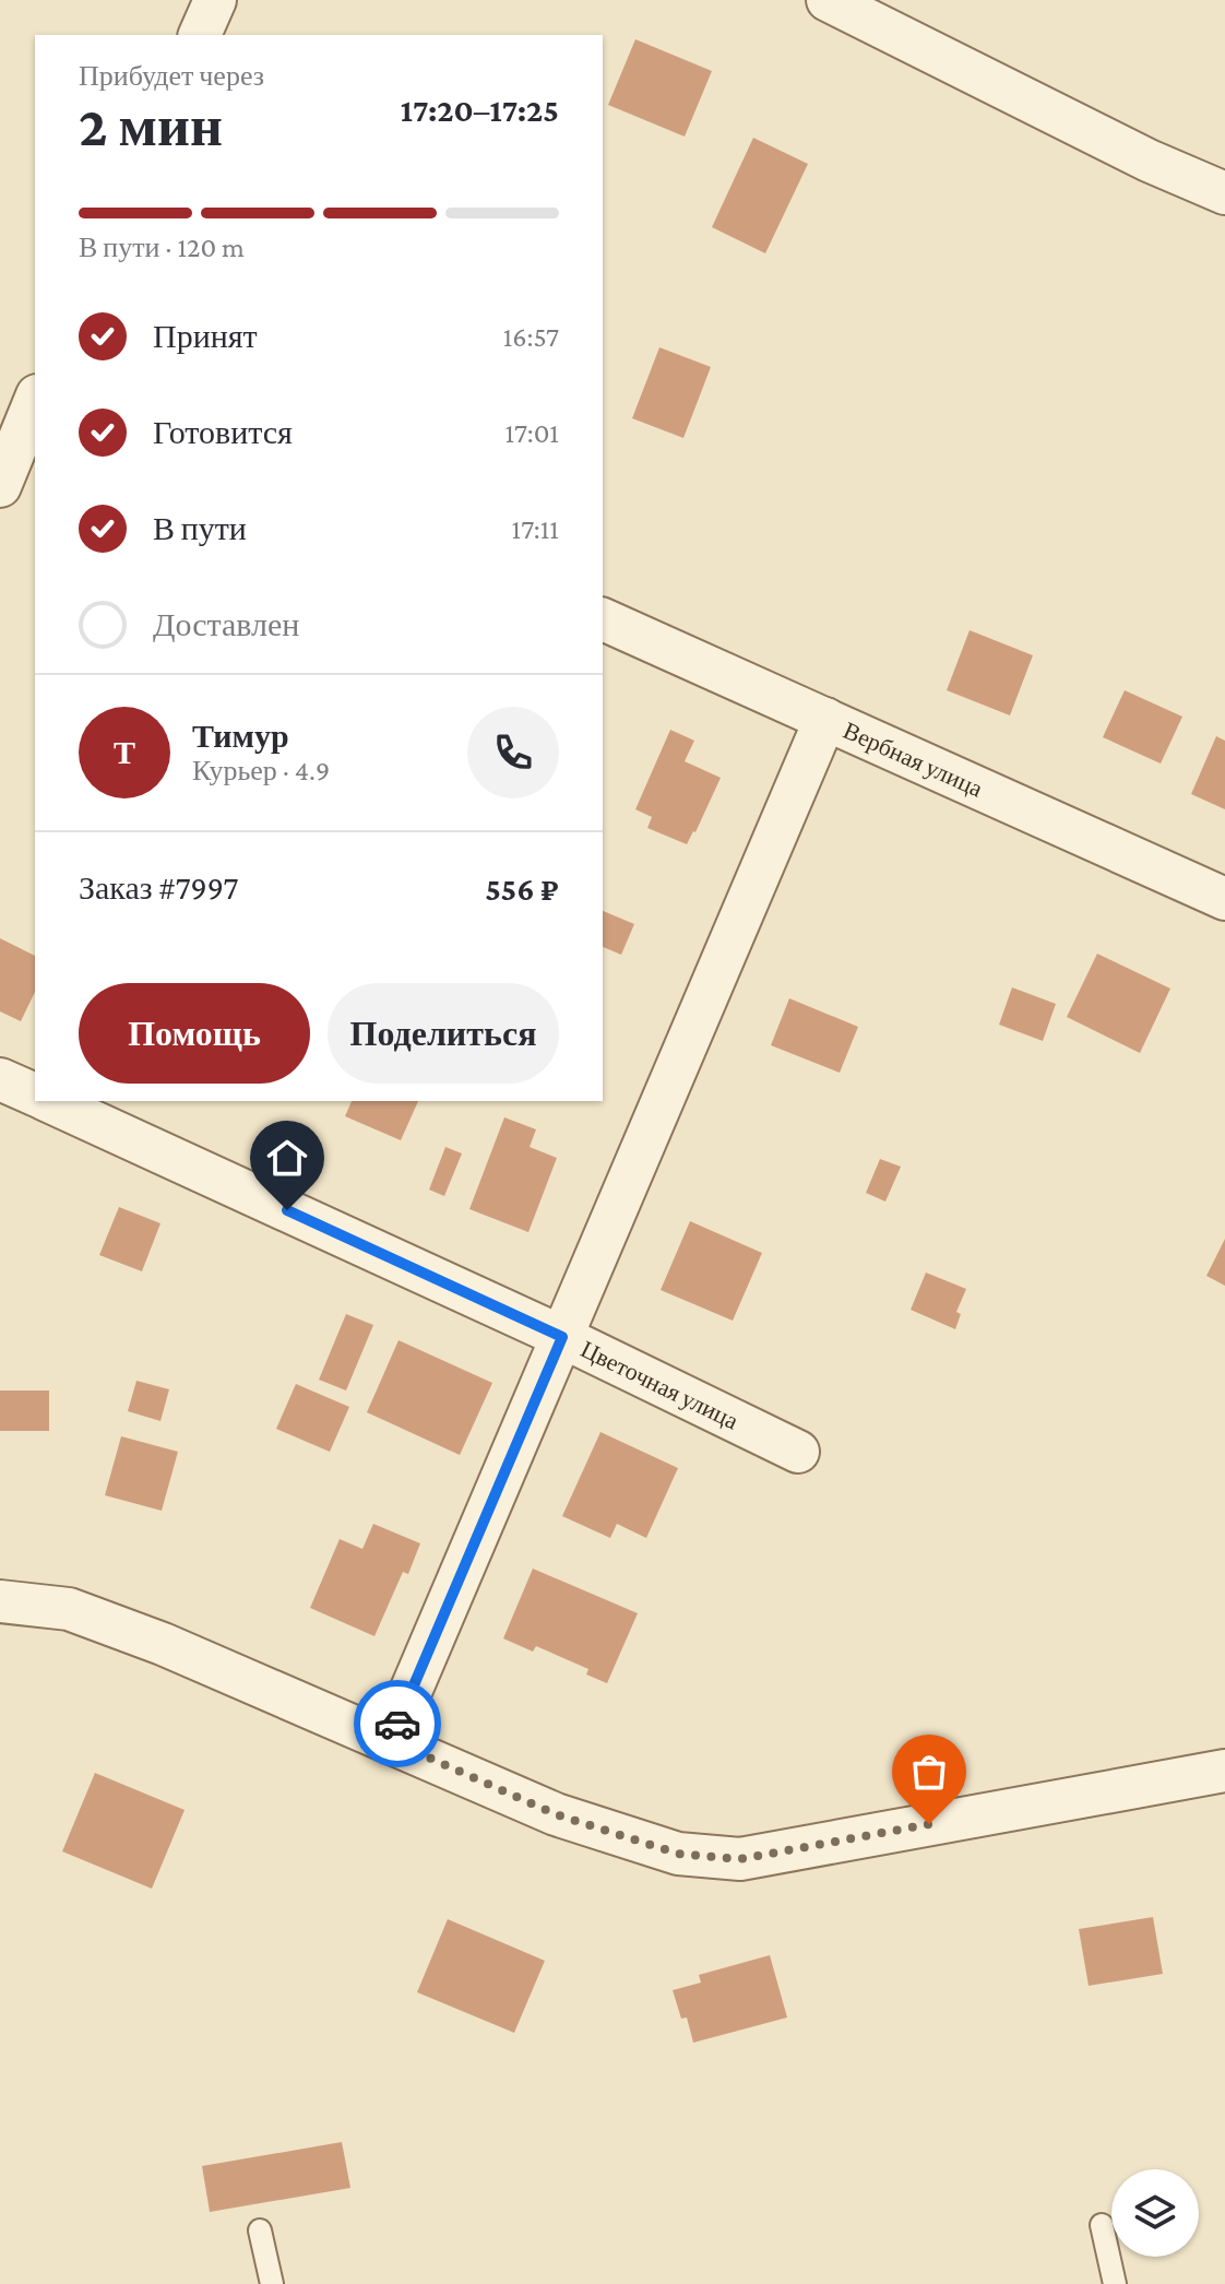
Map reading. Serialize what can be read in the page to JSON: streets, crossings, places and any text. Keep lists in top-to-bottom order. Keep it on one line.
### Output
{"streets":{"street":["Вербная улица","Цветочная улица"]},"page":{"heading":["2 мин","Прибудет через","17:20–17:25"],"panel":["Тимур","Курьер · 4.9","Заказ #7997","556 ₽"],"bar":"В пути · 120 m","list":[["Принят","16:57"],["Готовится","17:01"],["В пути","17:11"],"Доставлен"],"round":"Т","buttons":["Помощь","Поделиться"]}}
